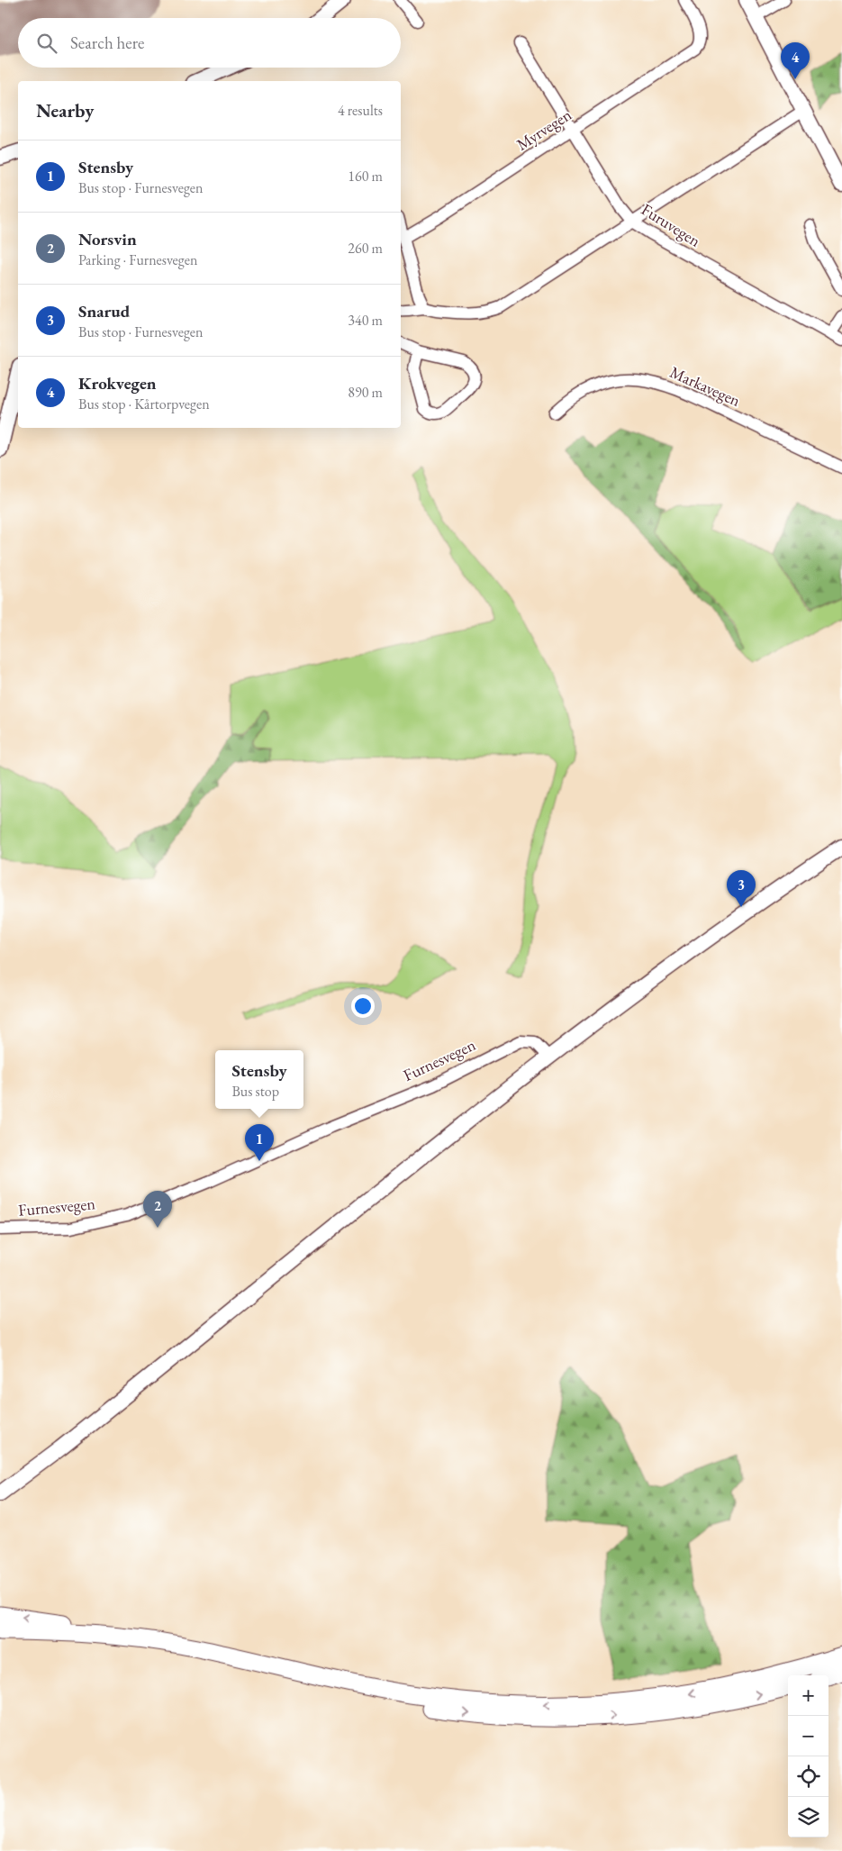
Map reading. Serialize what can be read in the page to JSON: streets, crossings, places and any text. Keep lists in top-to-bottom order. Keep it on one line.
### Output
{"streets":{"street":["Myrvegen","Furuvegen","Markavegen","Furnesvegen"]},"crossings":[["Myrvegen","Furuvegen"]],"page":{"search":"Search here","pins":["4","3","1","2"],"heading":["Nearby","4 results"],"list":[{"mark":"1","name":"Stensby","note":"Bus stop · Furnesvegen","value":"160 m"},{"mark":"2","name":"Norsvin","note":"Parking · Furnesvegen","value":"260 m"},{"mark":"3","name":"Snarud","note":"Bus stop · Furnesvegen","value":"340 m"},{"mark":"4","name":"Krokvegen","note":"Bus stop · Kårtorpvegen","value":"890 m"}],"popup":["Stensby","Bus stop"],"map_buttons":["+","−"]}}
